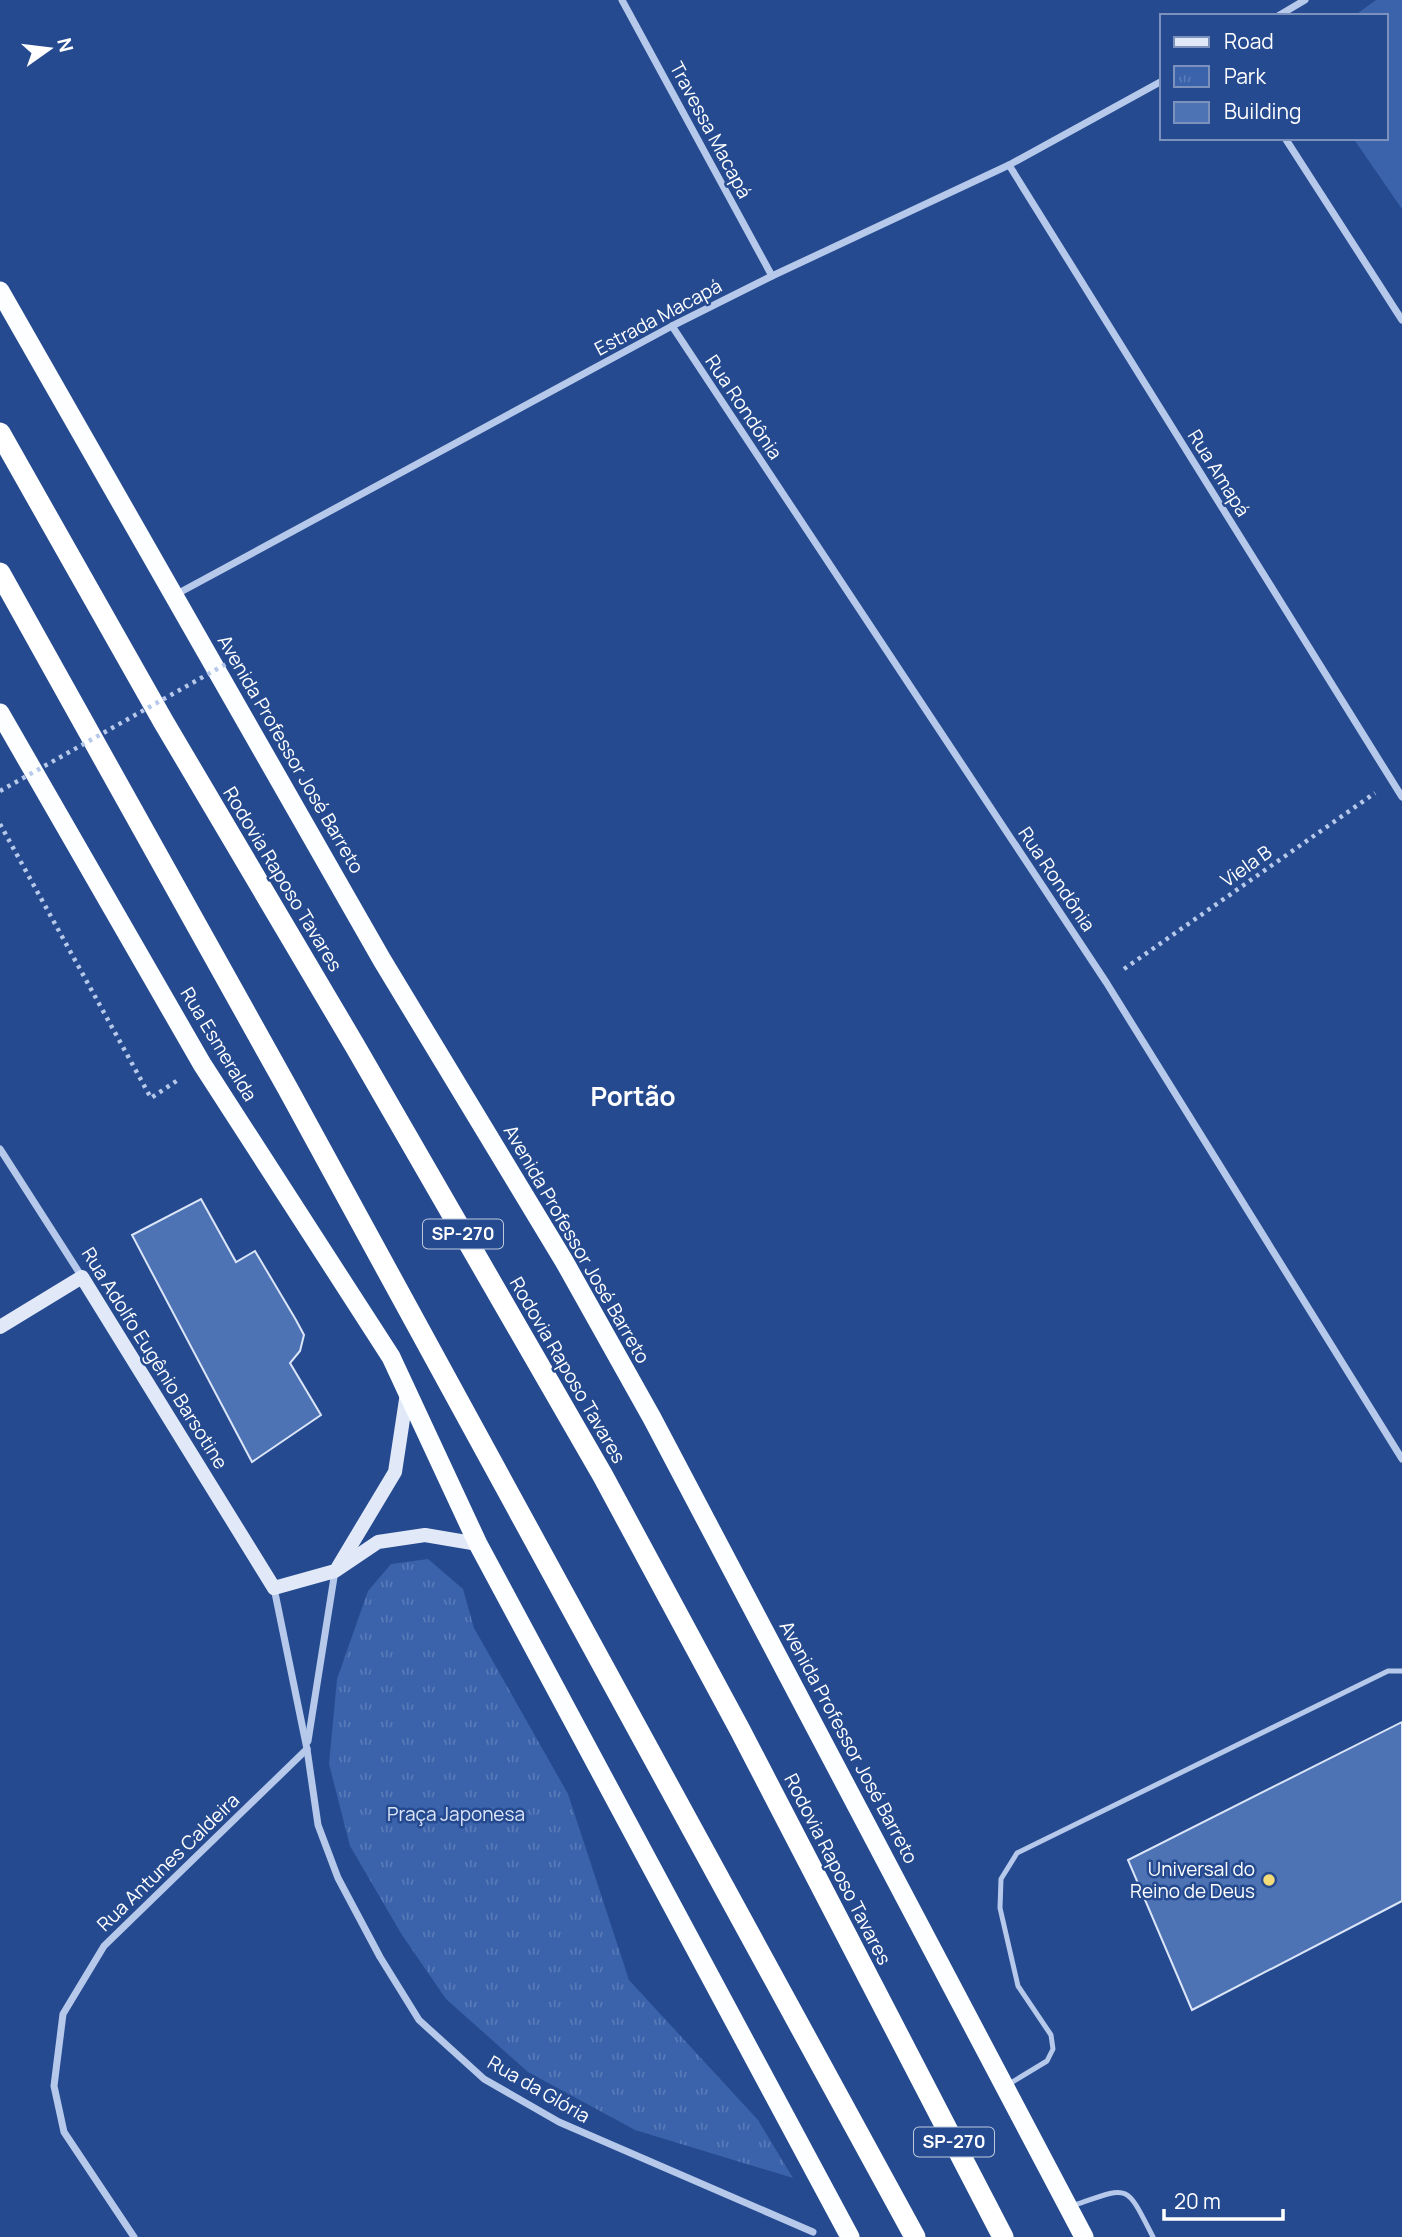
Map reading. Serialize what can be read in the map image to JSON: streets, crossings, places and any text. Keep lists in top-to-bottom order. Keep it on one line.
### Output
{"streets":{"highway":["Avenida Professor José Barreto","Rodovia Raposo Tavares","Rua Esmeralda","SP-270"],"main road":["Rua Adolfo Eugênio Barsotine"],"street":["Travessa Macapá","Estrada Macapá","Rua Rondônia","Rua Amapá","Rua Antunes Caldeira","Rua da Glória"],"path":["Viela B"]},"crossings":[["Travessa Macapá","Estrada Macapá"],["Estrada Macapá","Rua Rondônia"],["Estrada Macapá","Rua Amapá"],["Estrada Macapá","Avenida Professor José Barreto"],["Rua Rondônia","Viela B"],["Rua Amapá","Viela B"],["Rua Antunes Caldeira","Rua da Glória"]],"districts":["Portão"],"parks":["Praça Japonesa"],"places":["Universal do Reino de Deus"],"legend":["Road","Park","Building"],"scale_bar":"20 m","north":"right"}
